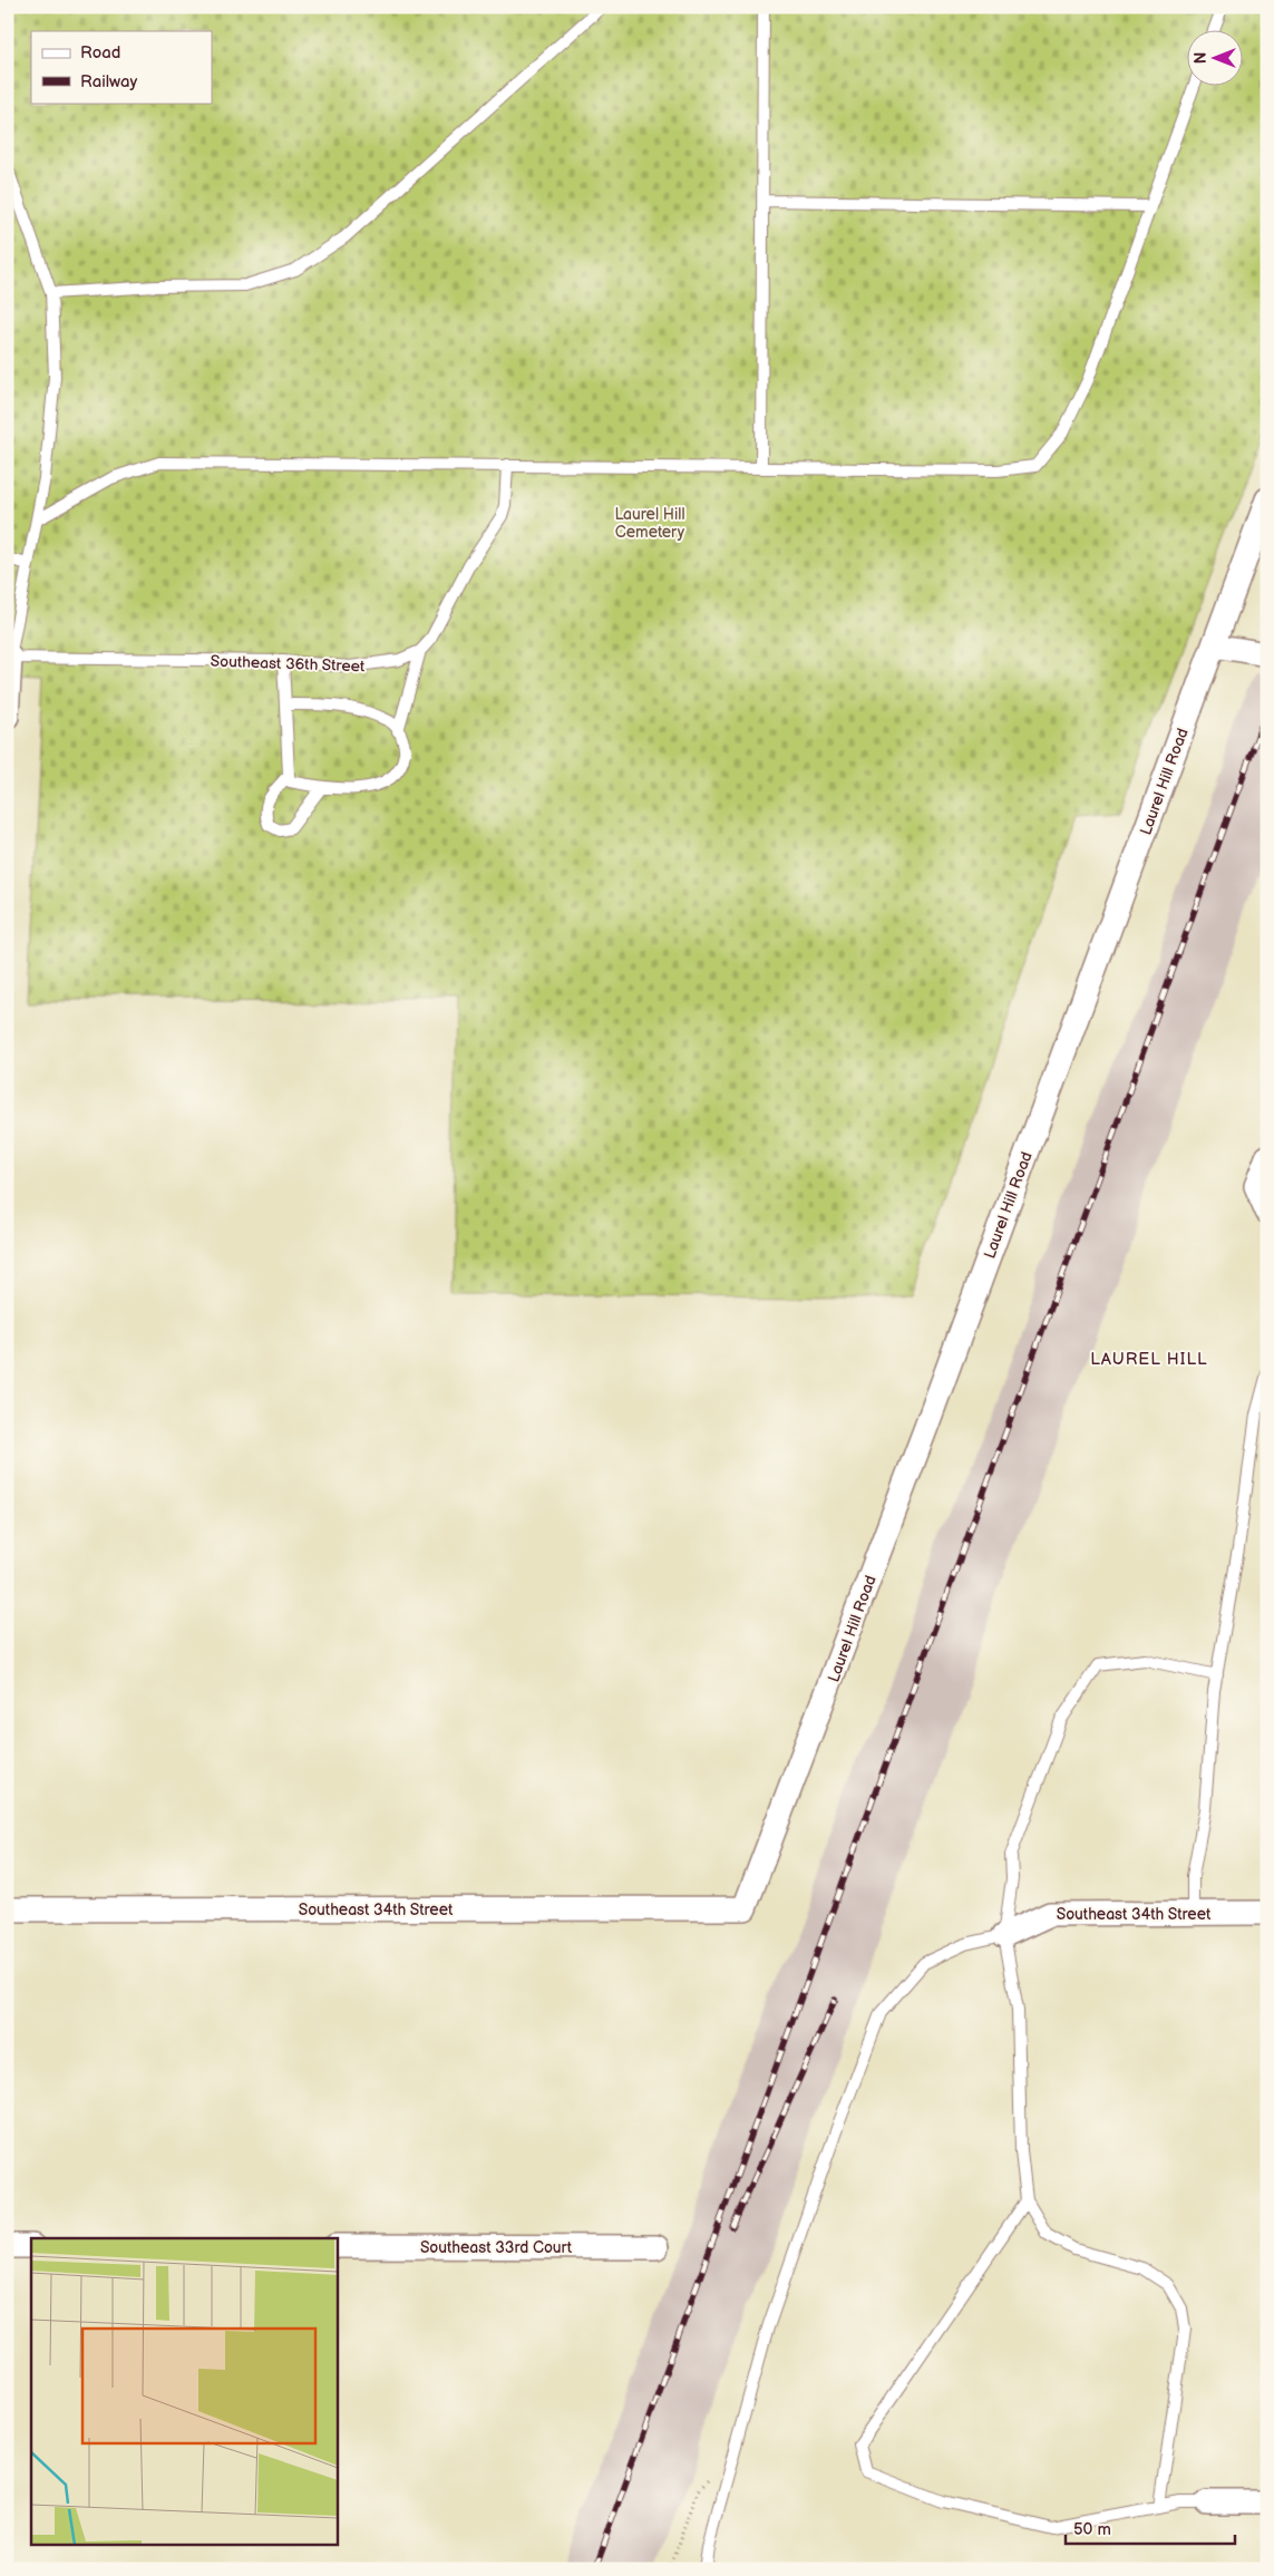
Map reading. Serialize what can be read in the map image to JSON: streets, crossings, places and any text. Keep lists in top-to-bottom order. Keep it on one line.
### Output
{"streets":{"street":["Laurel Hill Road","Southeast 34th Street","Southeast 33rd Court"],"lane":["Southeast 36th Street"]},"crossings":[["Laurel Hill Road","Southeast 34th Street"]],"districts":["LAUREL HILL"],"parks":["Laurel Hill Cemetery"],"legend":["Road","Railway"],"scale_bar":"50 m","north":"left"}
